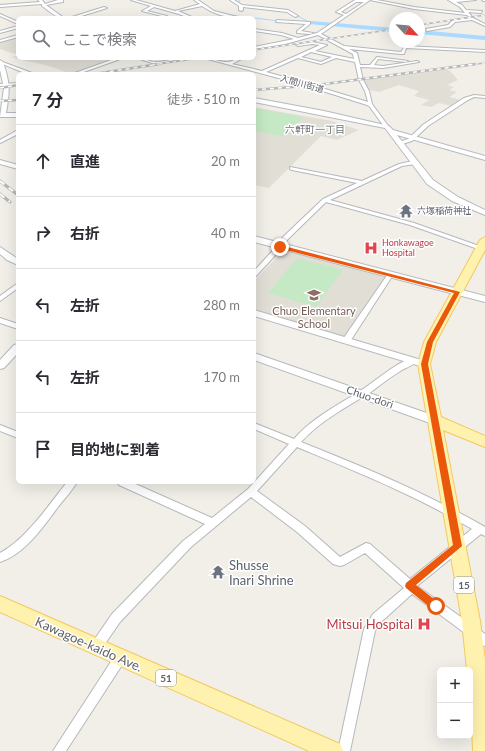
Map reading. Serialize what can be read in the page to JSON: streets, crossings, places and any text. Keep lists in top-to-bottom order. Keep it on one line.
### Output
{"streets":{"main road":["Chuo-dori","15","Kawagoe-kaido Ave.","51"],"street":["入間川街道"]},"crossings":[["Chuo-dori","15"]],"districts":["六軒町一丁目"],"places":{"temple":["六塚稲荷神社","Shusse Inari Shrine"],"hospital":["Honkawagoe Hospital","Mitsui Hospital"],"school or university":["Chuo Elementary School"]},"north":"bottom right","page":{"search":"ここで検索","heading":["7 分","徒歩 · 510 m"],"list":[["直進","20 m"],["右折","40 m"],["左折","280 m"],["左折","170 m"],"目的地に到着"],"map_buttons":["+","−"]}}
